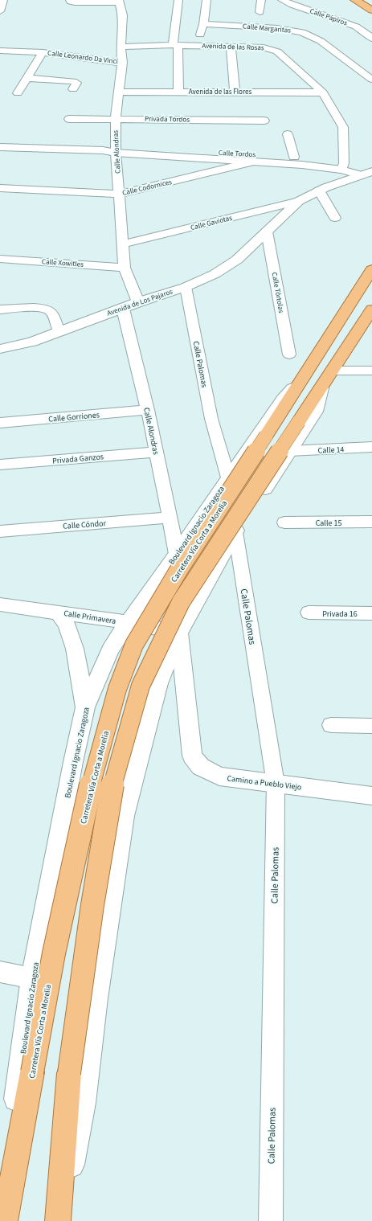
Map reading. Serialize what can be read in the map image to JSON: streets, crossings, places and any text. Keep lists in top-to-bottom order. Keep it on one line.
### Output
{"streets":{"main road":["Boulevard Ignacio Zaragoza","Carretera Vía Corta a Morelia"],"street":["Calle Pápiros","Calle Margaritas","Avenida de las Rosas","Calle Leonardo Da Vinci","Avenida de las Flores","Privada Tordos","Calle Alondras","Calle Tordos","Calle Codornices","Calle Gaviotas","Calle Xowitles","Calle Tórtolas","Avenida de Los Pajaros","Calle Palomas","Calle Gorriones","Calle 14","Privada Ganzos","Calle 15","Calle Cóndor","Privada 16","Calle Primavera","Camino a Pueblo Viejo"]},"crossings":[["Avenida de las Rosas","Avenida de las Flores"],["Avenida de las Rosas","Calle Alondras"],["Avenida de las Rosas","Calle Tordos"],["Calle Leonardo Da Vinci","Calle Alondras"],["Avenida de las Flores","Calle Alondras"],["Privada Tordos","Calle Alondras"],["Calle Alondras","Calle Tordos"],["Calle Alondras","Calle Codornices"],["Calle Alondras","Calle Gaviotas"],["Calle Alondras","Calle Xowitles"],["Calle Alondras","Avenida de Los Pajaros"],["Calle Alondras","Calle Gorriones"],["Calle Alondras","Privada Ganzos"],["Calle Alondras","Calle Cóndor"],["Calle Alondras","Boulevard Ignacio Zaragoza"],["Calle Tordos","Calle Codornices"],["Calle Tórtolas","Avenida de Los Pajaros"],["Avenida de Los Pajaros","Calle Palomas"],["Calle Palomas","Boulevard Ignacio Zaragoza"],["Calle Palomas","Camino a Pueblo Viejo"],["Boulevard Ignacio Zaragoza","Carretera Vía Corta a Morelia"],["Boulevard Ignacio Zaragoza","Calle Primavera"],["Calle Primavera","Camino a Pueblo Viejo"]]}
